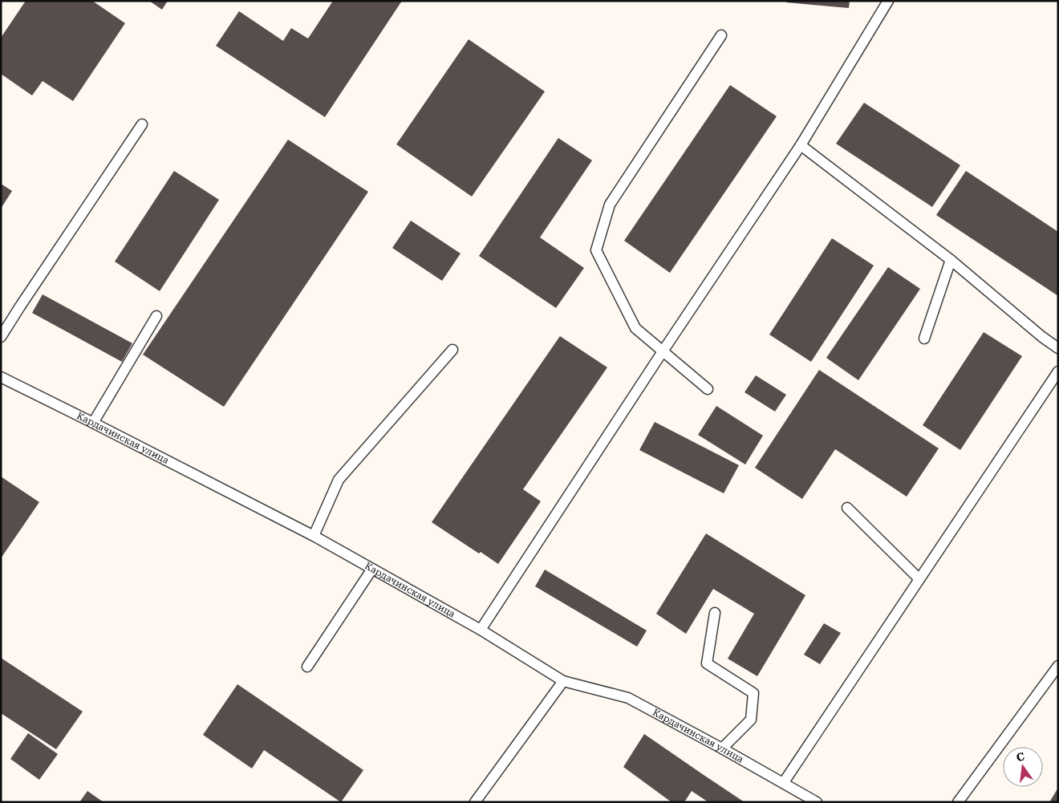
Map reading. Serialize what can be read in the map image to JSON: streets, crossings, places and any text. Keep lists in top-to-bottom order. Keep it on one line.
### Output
{"streets":{"lane":["Кардачинская улица"]},"north":"top"}
